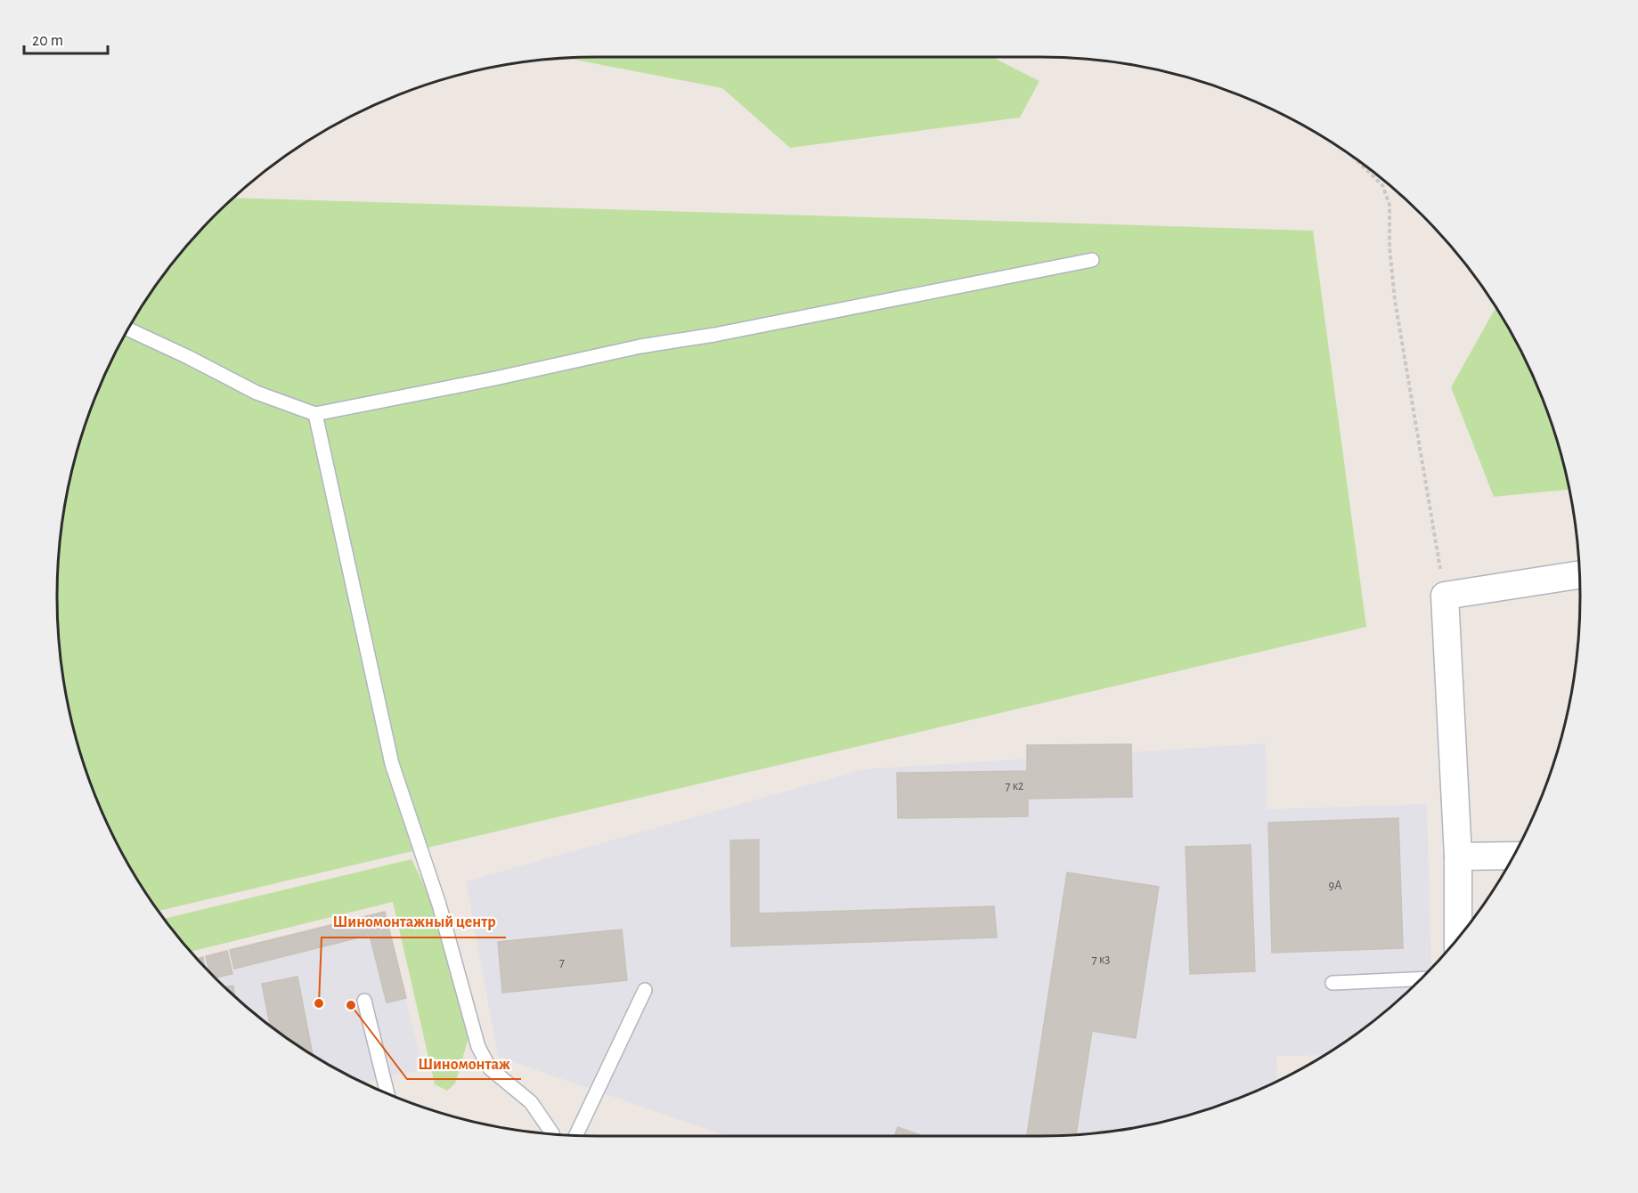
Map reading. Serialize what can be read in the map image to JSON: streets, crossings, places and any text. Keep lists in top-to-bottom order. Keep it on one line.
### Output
{"places":["Шиномонтажный центр","Шиномонтаж"],"house_numbers":["7 к2","9А","7 к3","7"],"scale_bar":"20 m"}
